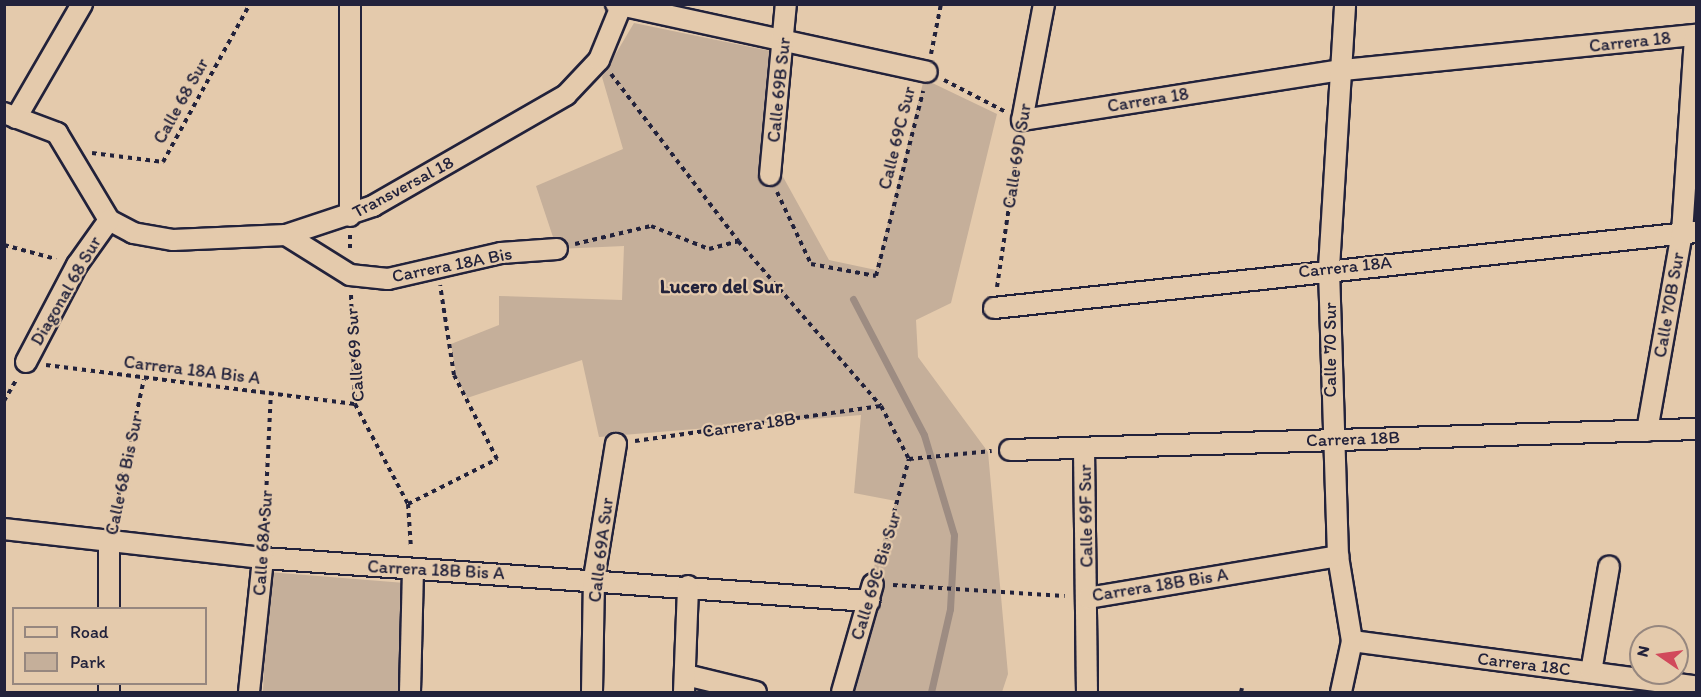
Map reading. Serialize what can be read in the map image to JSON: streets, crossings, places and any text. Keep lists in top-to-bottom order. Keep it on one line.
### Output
{"streets":{"street":["Carrera 18","Calle 69B Sur","Calle 69D Sur","Transversal 18","Carrera 18A Bis","Carrera 18A","Diagonal 68 Sur","Calle 70B Sur","Calle 70 Sur","Carrera 18B","Calle 68 Bis Sur","Calle 69F Sur","Calle 68A Sur","Calle 69A Sur","Carrera 18B Bis A","Calle 69C Bis Sur","Carrera 18C"],"path":["Calle 68 Sur","Calle 69C Sur","Calle 69 Sur","Carrera 18A Bis A"]},"crossings":[["Carrera 18","Calle 69D Sur"],["Carrera 18","Calle 70B Sur"],["Carrera 18","Calle 70 Sur"],["Calle 69B Sur","Calle 69C Sur"],["Calle 69D Sur","Carrera 18A"],["Transversal 18","Carrera 18A Bis"],["Transversal 18","Diagonal 68 Sur"],["Transversal 18","Calle 69 Sur"],["Carrera 18A Bis","Calle 69 Sur"],["Carrera 18A","Calle 70B Sur"],["Carrera 18A","Calle 70 Sur"],["Diagonal 68 Sur","Carrera 18A Bis A"],["Calle 70B Sur","Carrera 18B"],["Calle 70 Sur","Carrera 18B"],["Calle 70 Sur","Carrera 18B Bis A"],["Calle 70 Sur","Carrera 18C"],["Calle 69 Sur","Carrera 18A Bis A"],["Calle 69 Sur","Carrera 18B Bis A"],["Carrera 18A Bis A","Calle 68 Bis Sur"],["Carrera 18A Bis A","Calle 68A Sur"],["Carrera 18B","Calle 69F Sur"],["Carrera 18B","Calle 69A Sur"],["Calle 68 Bis Sur","Carrera 18B Bis A"],["Calle 69F Sur","Carrera 18B Bis A"],["Calle 68A Sur","Carrera 18B Bis A"],["Calle 69A Sur","Carrera 18B Bis A"],["Carrera 18B Bis A","Calle 69C Bis Sur"]],"districts":["Lucero del Sur"],"legend":["Road","Park"],"north":"left"}
